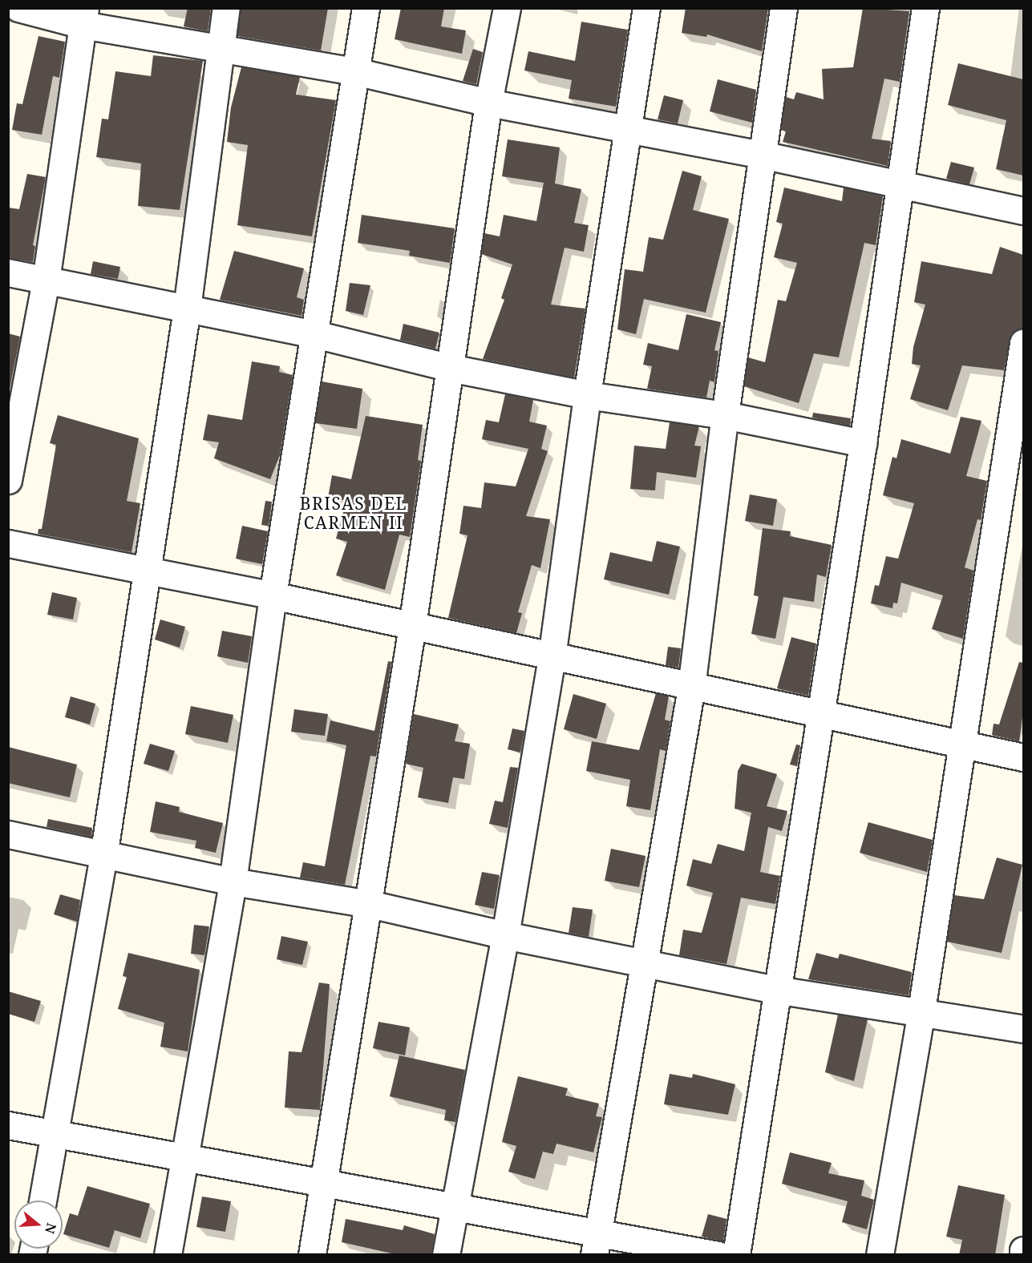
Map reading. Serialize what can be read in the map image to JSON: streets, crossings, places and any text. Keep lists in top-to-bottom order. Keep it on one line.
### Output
{"districts":["BRISAS DEL CARMEN II"],"north":"right"}
